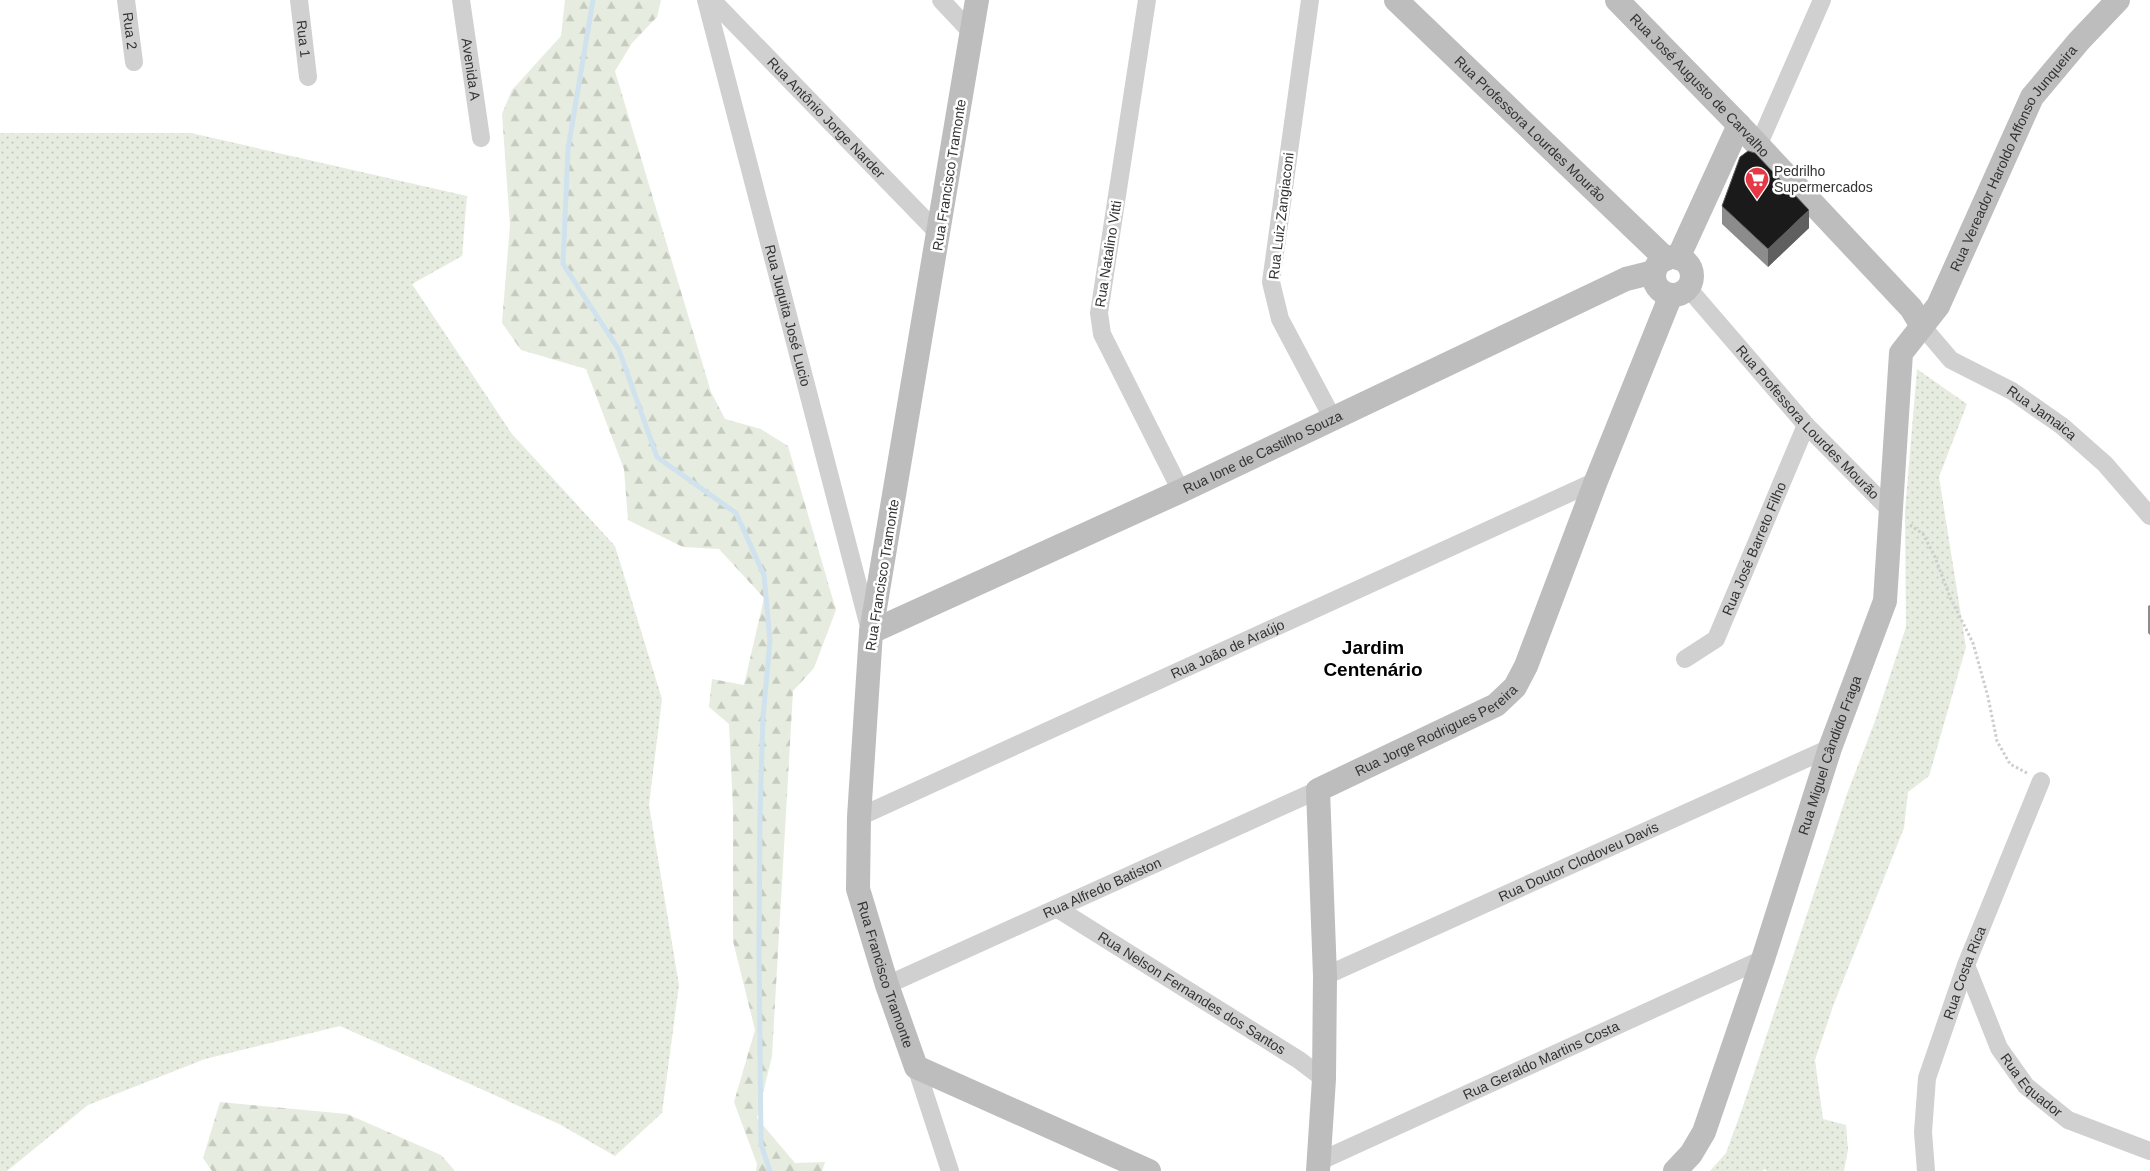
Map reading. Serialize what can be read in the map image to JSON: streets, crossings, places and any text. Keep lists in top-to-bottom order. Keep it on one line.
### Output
{"streets":{"street":["Rua 2","Rua 1","Avenida A","Rua José Augusto de Carvalho","Rua Antônio Jorge Narder","Rua Professora Lourdes Mourão","Rua Vereador Haroldo Affonso Junqueira","Rua Francisco Tramonte","Rua Luiz Zangiaconi","Rua Natalino Vitti","Rua Juquita José Lucio","Rua Jamaica","Rua Ione de Castilho Souza","Rua José Barreto Filho","Rua João de Araújo","Rua Jorge Rodrigues Pereira","Rua Miguel Cândido Fraga","Rua Doutor Clodoveu Davis","Rua Alfredo Batiston","Rua Costa Rica","Rua Nelson Fernandes dos Santos","Rua Geraldo Martins Costa","Rua Equador"]},"crossings":[["Rua José Augusto de Carvalho","Rua Vereador Haroldo Affonso Junqueira"],["Rua José Augusto de Carvalho","Rua Jamaica"],["Rua José Augusto de Carvalho","Rua Miguel Cândido Fraga"],["Rua Antônio Jorge Narder","Rua Francisco Tramonte"],["Rua Professora Lourdes Mourão","Rua Ione de Castilho Souza"],["Rua Professora Lourdes Mourão","Rua José Barreto Filho"],["Rua Professora Lourdes Mourão","Rua Jorge Rodrigues Pereira"],["Rua Professora Lourdes Mourão","Rua Miguel Cândido Fraga"],["Rua Vereador Haroldo Affonso Junqueira","Rua Jamaica"],["Rua Vereador Haroldo Affonso Junqueira","Rua Miguel Cândido Fraga"],["Rua Francisco Tramonte","Rua Juquita José Lucio"],["Rua Francisco Tramonte","Rua Ione de Castilho Souza"],["Rua Francisco Tramonte","Rua João de Araújo"],["Rua Francisco Tramonte","Rua Alfredo Batiston"],["Rua Luiz Zangiaconi","Rua Ione de Castilho Souza"],["Rua Natalino Vitti","Rua Ione de Castilho Souza"],["Rua Juquita José Lucio","Rua Ione de Castilho Souza"],["Rua Jamaica","Rua Miguel Cândido Fraga"],["Rua Ione de Castilho Souza","Rua Jorge Rodrigues Pereira"],["Rua João de Araújo","Rua Jorge Rodrigues Pereira"],["Rua Jorge Rodrigues Pereira","Rua Alfredo Batiston"],["Rua Miguel Cândido Fraga","Rua Doutor Clodoveu Davis"],["Rua Miguel Cândido Fraga","Rua Geraldo Martins Costa"],["Rua Alfredo Batiston","Rua Nelson Fernandes dos Santos"],["Rua Costa Rica","Rua Equador"]],"districts":["Jardim Centenário"],"places":{"supermarket":["Pedrilho Supermercados"]}}
